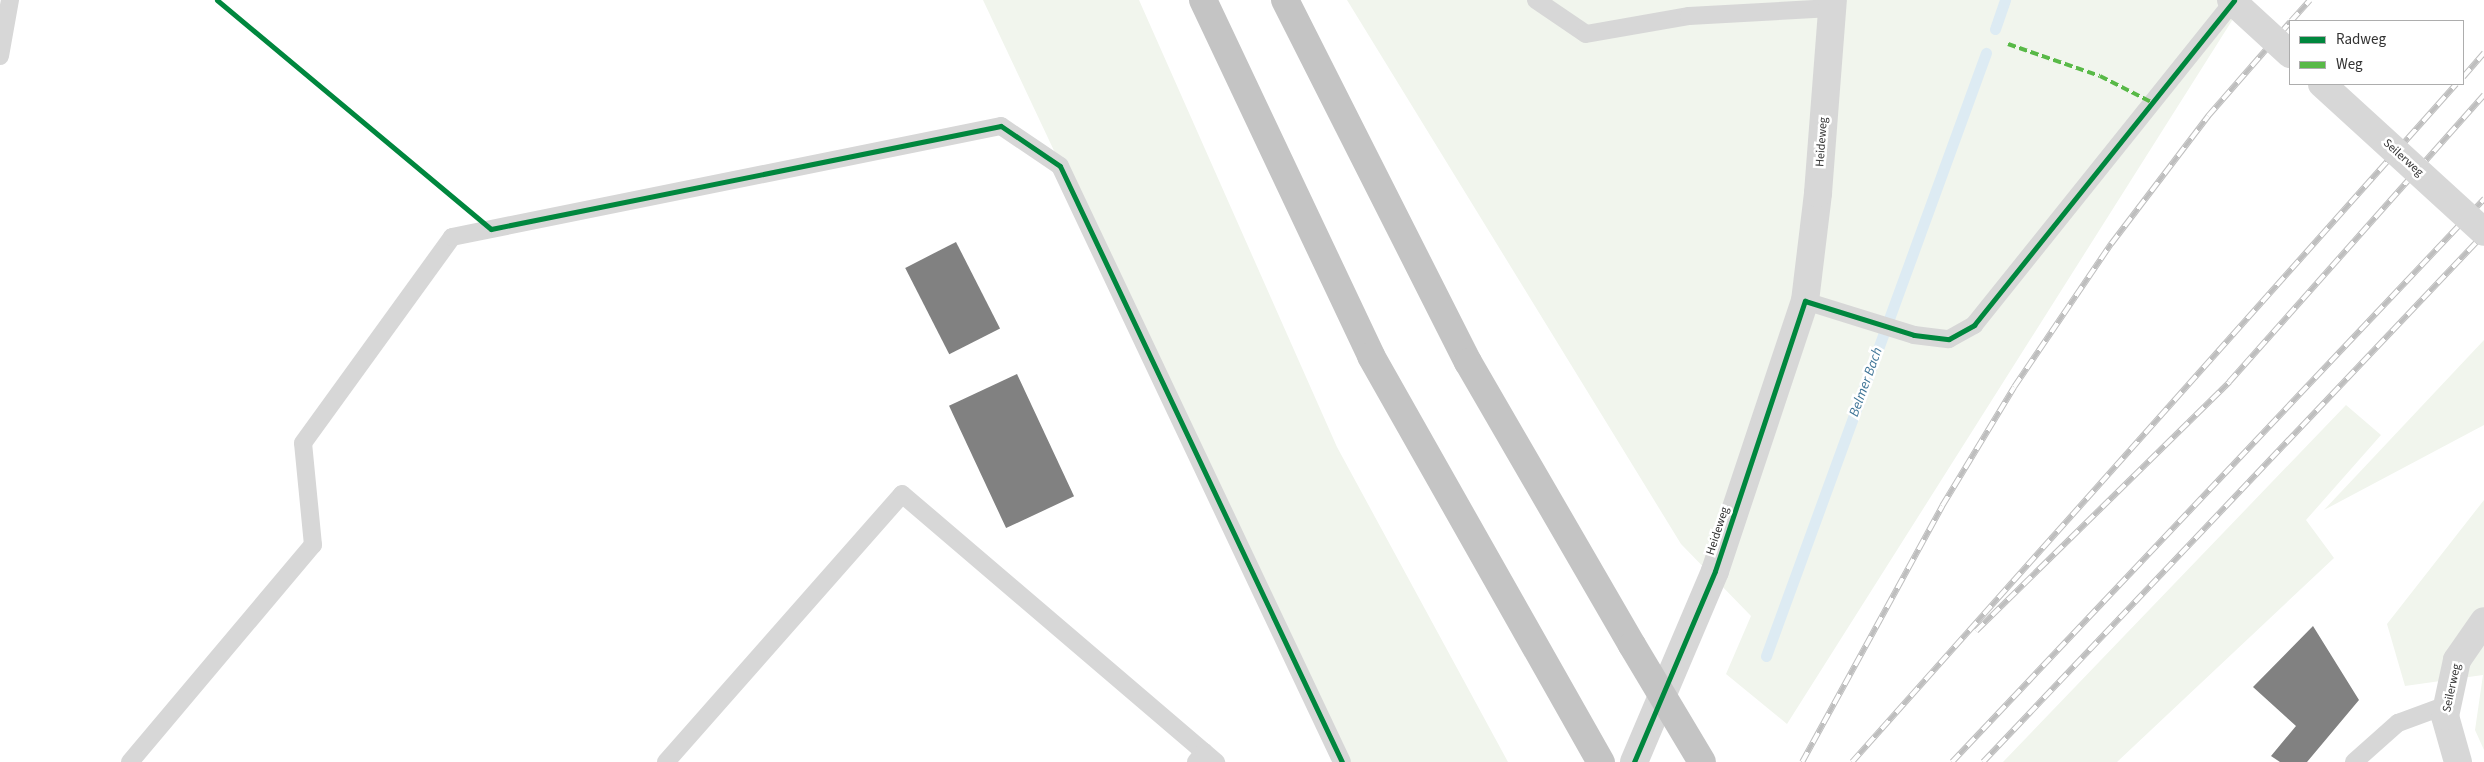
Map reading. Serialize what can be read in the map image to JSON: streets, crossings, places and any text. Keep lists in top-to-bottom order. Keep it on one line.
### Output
{"streets":{"street":["Heideweg","Seilerweg"]},"water":["Belmer Bach"],"legend":["Radweg","Weg"]}
